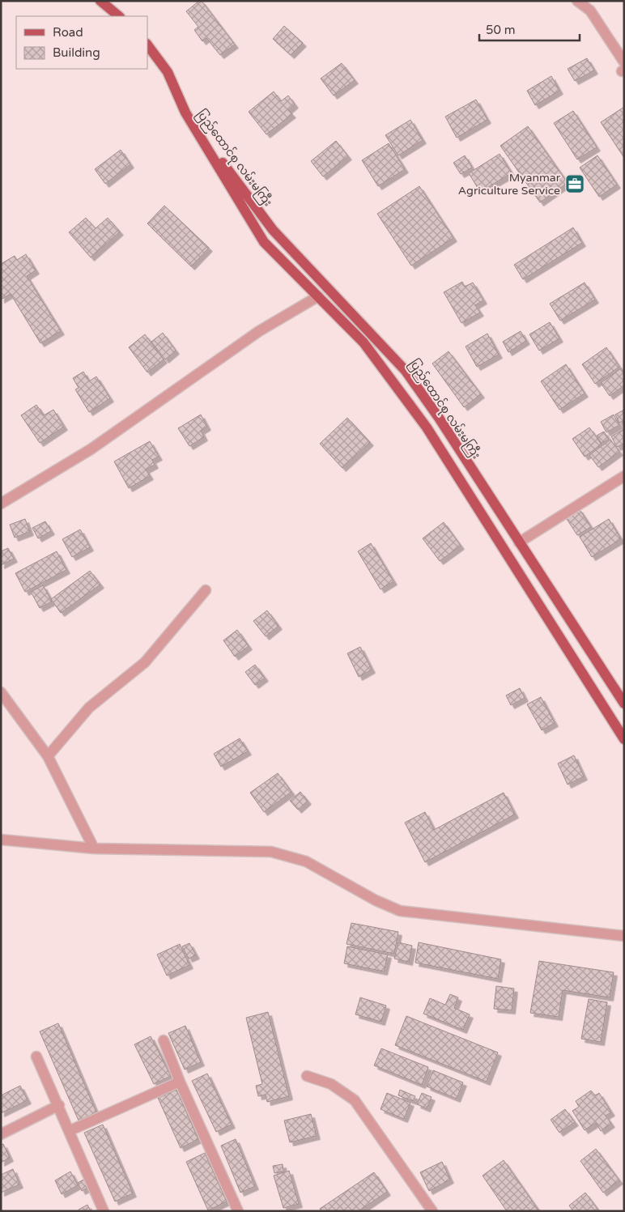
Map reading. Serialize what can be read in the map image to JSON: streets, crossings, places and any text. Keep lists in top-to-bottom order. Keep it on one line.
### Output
{"streets":{"main road":["ပြည်ထောင်စု လမ်းမကြီး"]},"places":{"office":["Myanmar Agriculture Service"]},"legend":["Road","Building"],"scale_bar":"50 m"}
